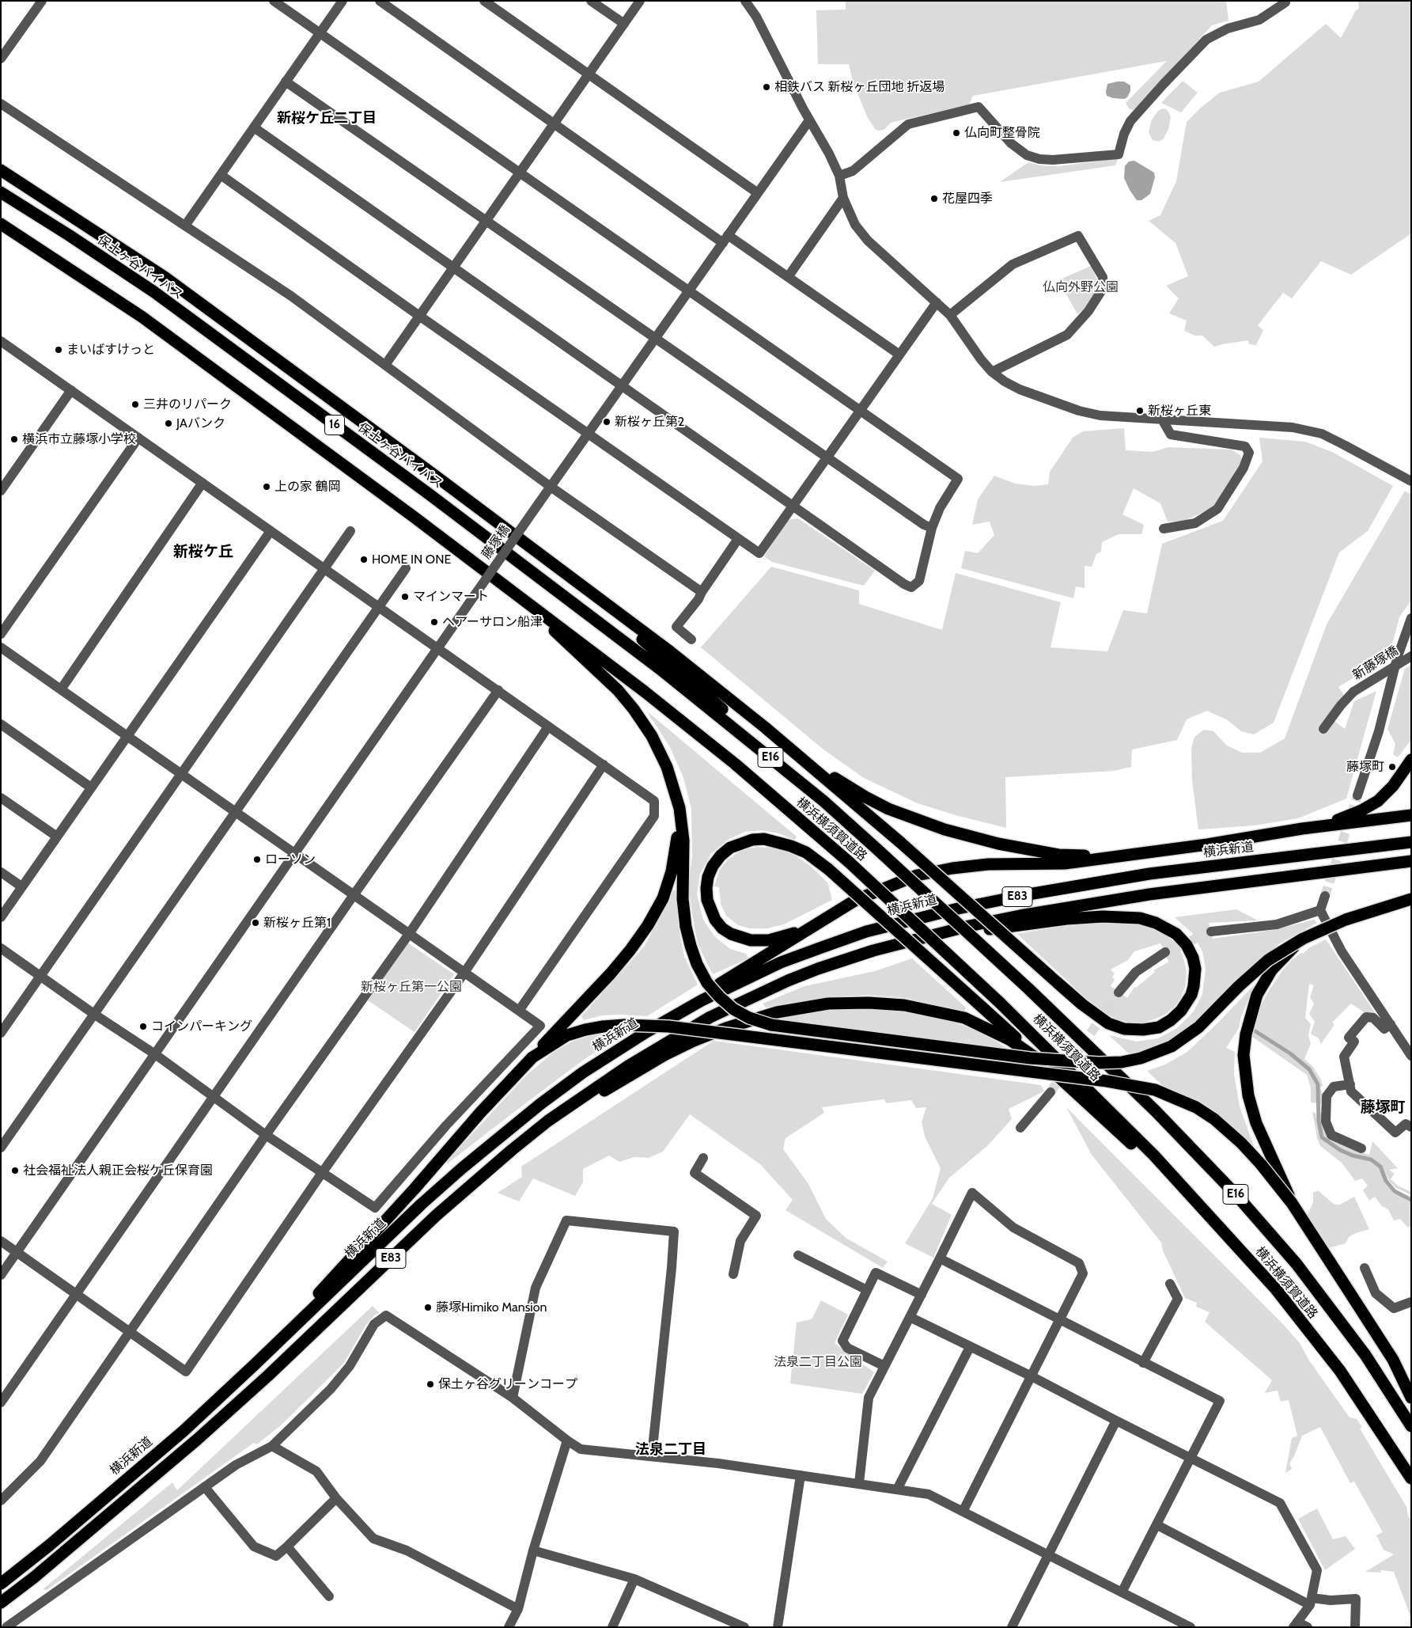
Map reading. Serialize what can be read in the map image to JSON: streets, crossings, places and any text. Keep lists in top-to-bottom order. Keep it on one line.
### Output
{"streets":{"highway":["保土ヶ谷バイパス","16","E16","横浜横須賀道路","横浜新道","E83"],"street":["藤塚橋","新藤塚橋"]},"crossings":[["保土ヶ谷バイパス","横浜横須賀道路"],["16","横浜横須賀道路"]],"districts":["新桜ケ丘二丁目","新桜ケ丘","藤塚町","法泉二丁目"],"parks":["仏向外野公園","新桜ヶ丘第一公園","法泉二丁目公園"],"places":["相鉄バス 新桜ヶ丘団地 折返場","仏向町整骨院","花屋四季","まいばすけっと","三井のリパーク","新桜ヶ丘東","新桜ヶ丘第2","JAバンク","横浜市立藤塚小学校","上の家 鶴岡","HOME IN ONE","マインマート","ヘアーサロン船津","藤塚町","ローソン","新桜ヶ丘第1","コインパーキング","社会福祉法人親正会桜ケ丘保育園","藤塚Himiko Mansion","保土ヶ谷グリーンコープ"]}
